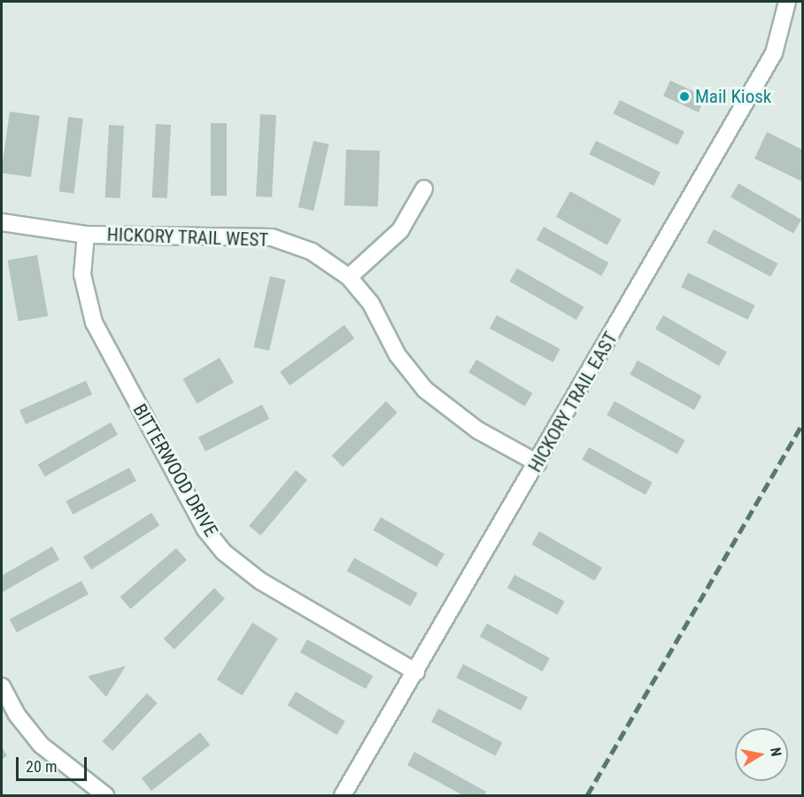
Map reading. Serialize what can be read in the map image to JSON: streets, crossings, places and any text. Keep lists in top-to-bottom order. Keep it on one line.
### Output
{"streets":{"street":["HICKORY TRAIL WEST","HICKORY TRAIL EAST","BITTERWOOD DRIVE"]},"crossings":[["HICKORY TRAIL WEST","HICKORY TRAIL EAST"],["HICKORY TRAIL WEST","BITTERWOOD DRIVE"],["HICKORY TRAIL EAST","BITTERWOOD DRIVE"]],"places":["Mail Kiosk"],"scale_bar":"20 m","north":"right"}
